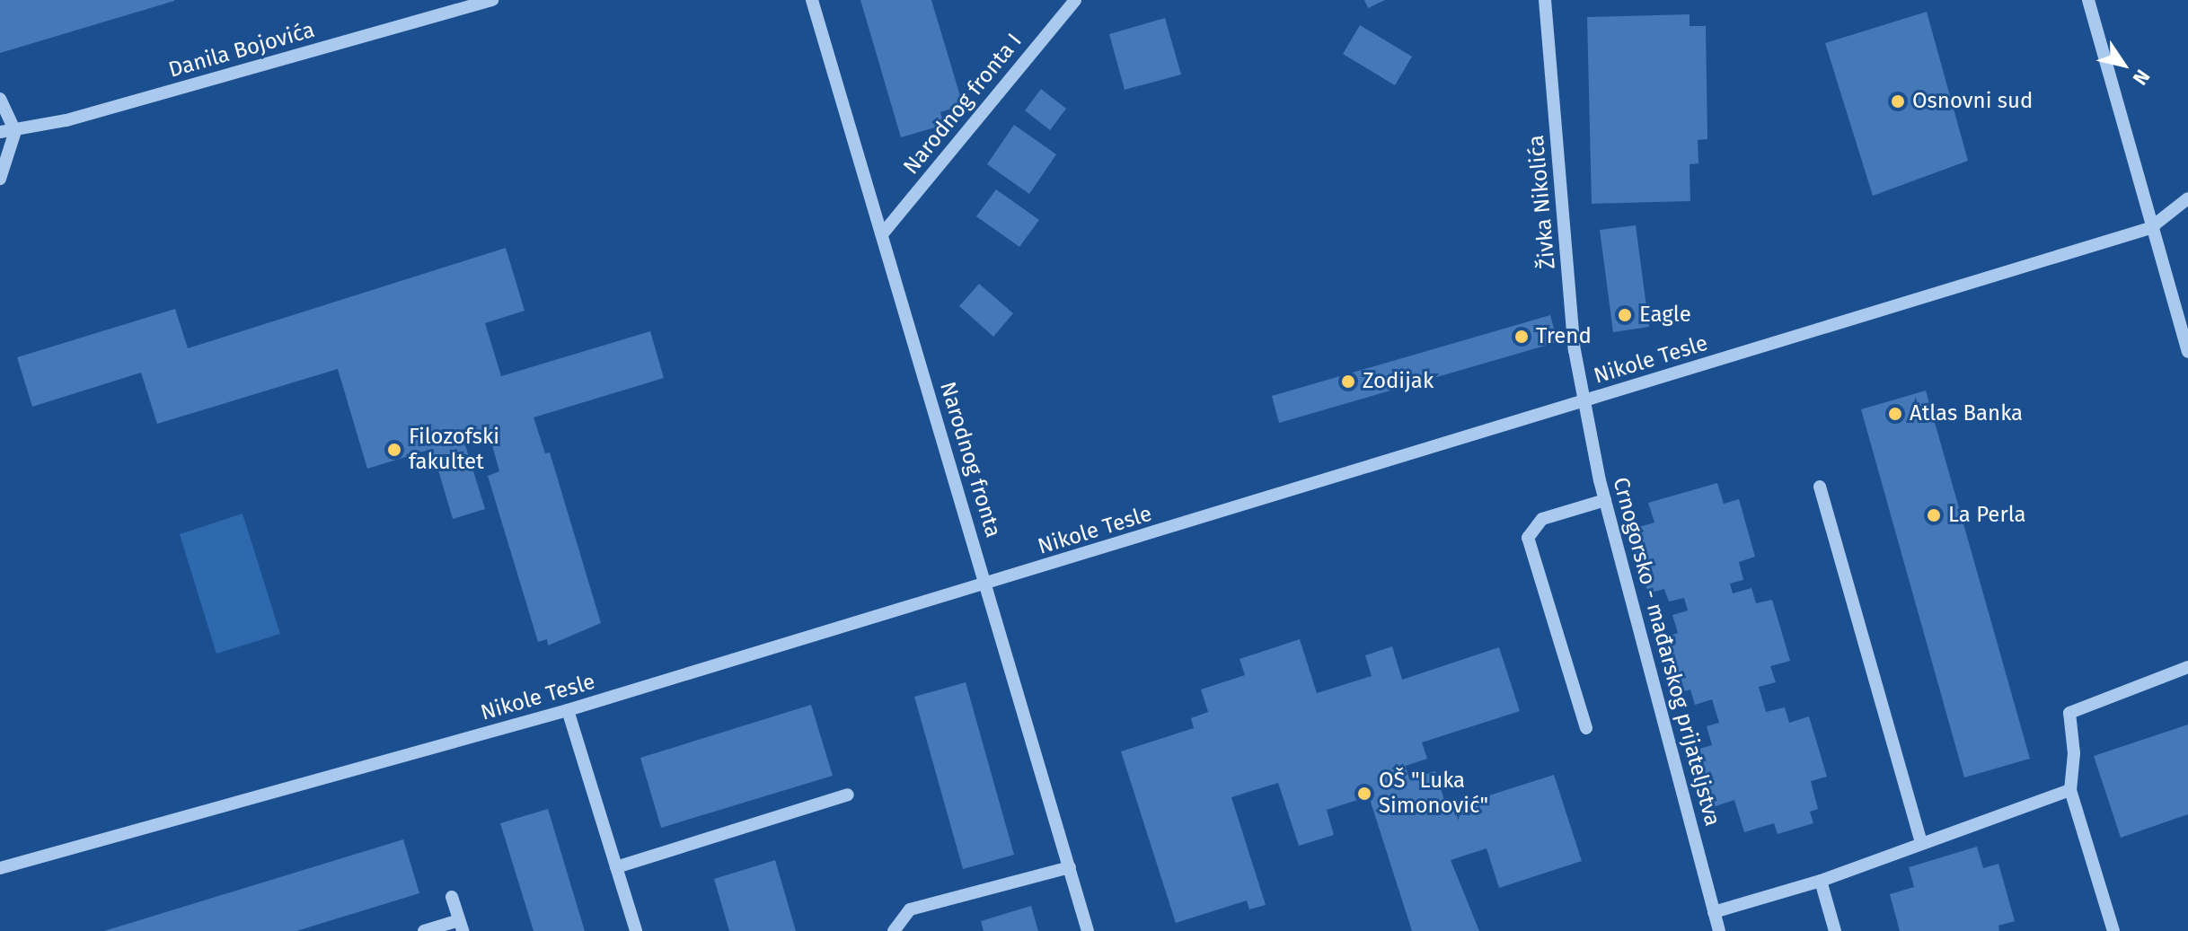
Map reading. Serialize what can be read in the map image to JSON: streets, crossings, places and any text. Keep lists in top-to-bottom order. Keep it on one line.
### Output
{"streets":{"street":["Danila Bojovića","Narodnog fronta I","Živka Nikolića","Nikole Tesle","Narodnog fronta","Crnogorsko - mađarskog prijateljstva"]},"crossings":[["Narodnog fronta I","Narodnog fronta"],["Živka Nikolića","Nikole Tesle"],["Živka Nikolića","Crnogorsko - mađarskog prijateljstva"],["Nikole Tesle","Narodnog fronta"],["Nikole Tesle","Crnogorsko - mađarskog prijateljstva"]],"places":["Osnovni sud","Eagle","Trend","Zodijak","Atlas Banka","Filozofski fakultet","La Perla","OŠ \"Luka Simonović\""],"north":"bottom right"}
